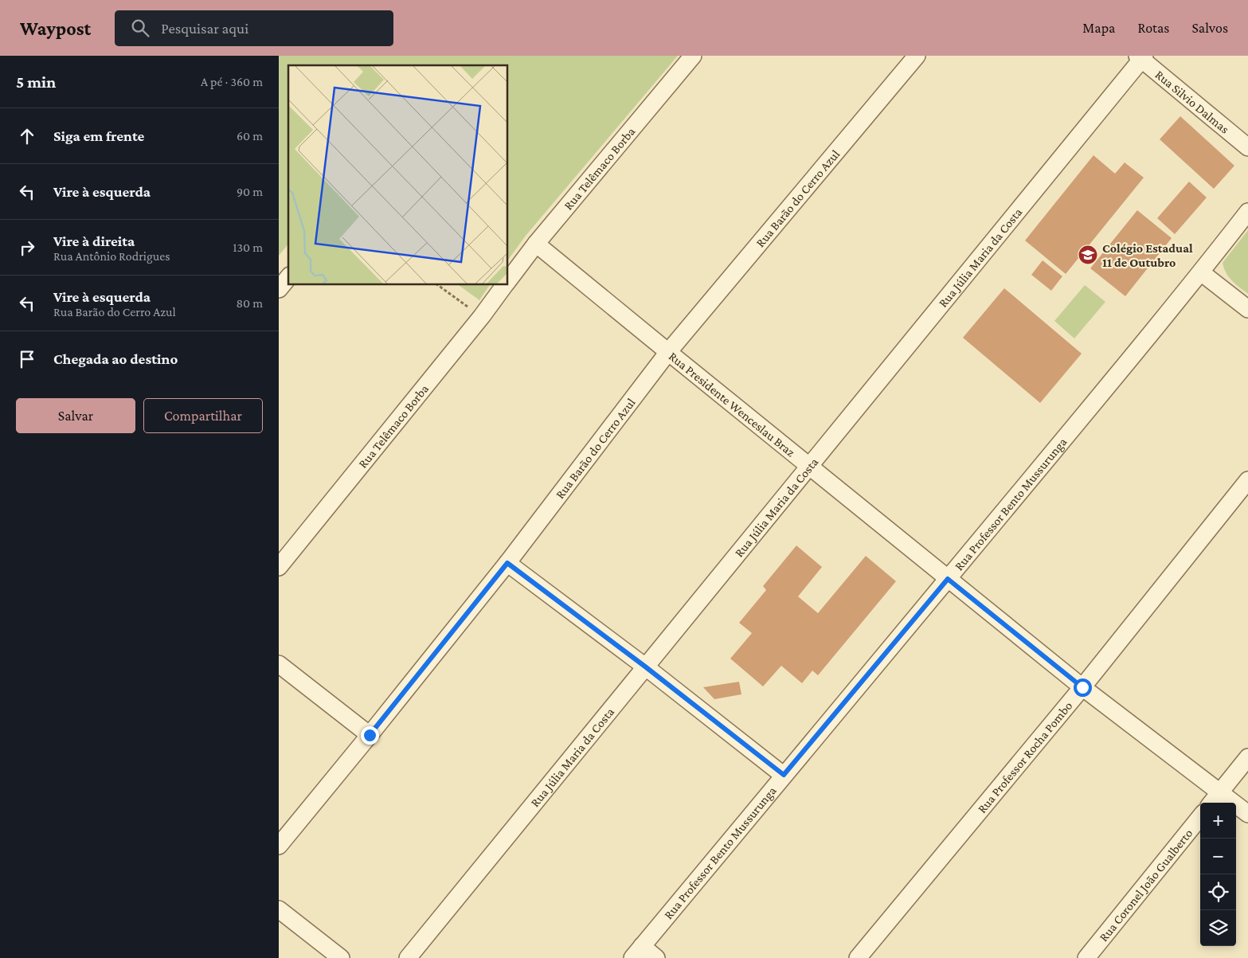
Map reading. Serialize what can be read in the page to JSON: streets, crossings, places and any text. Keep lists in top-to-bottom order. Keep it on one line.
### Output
{"streets":{"street":["Rua Silvio Dalmas","Rua Telêmaco Borba","Rua Barão do Cerro Azul","Rua Júlia Maria da Costa","Rua Presidente Wenceslau Braz","Rua Professor Bento Mussurunga","Rua Professor Rocha Pombo","Rua Coronel João Gualberto"]},"crossings":[["Rua Silvio Dalmas","Rua Júlia Maria da Costa"],["Rua Telêmaco Borba","Rua Presidente Wenceslau Braz"],["Rua Barão do Cerro Azul","Rua Presidente Wenceslau Braz"],["Rua Júlia Maria da Costa","Rua Presidente Wenceslau Braz"],["Rua Presidente Wenceslau Braz","Rua Professor Bento Mussurunga"],["Rua Presidente Wenceslau Braz","Rua Professor Rocha Pombo"]],"places":{"school or university":["Colégio Estadual 11 de Outubro"]},"page":{"header":"Waypost","search":"Pesquisar aqui","nav":["Mapa","Rotas","Salvos"],"heading":["5 min","A pé · 360 m"],"list":[["Siga em frente","60 m"],["Vire à esquerda","90 m"],["Vire à direita","Rua Antônio Rodrigues","130 m"],["Vire à esquerda","Rua Barão do Cerro Azul","80 m"],"Chegada ao destino"],"buttons":["Salvar","Compartilhar"],"map_buttons":["+","−"]}}
